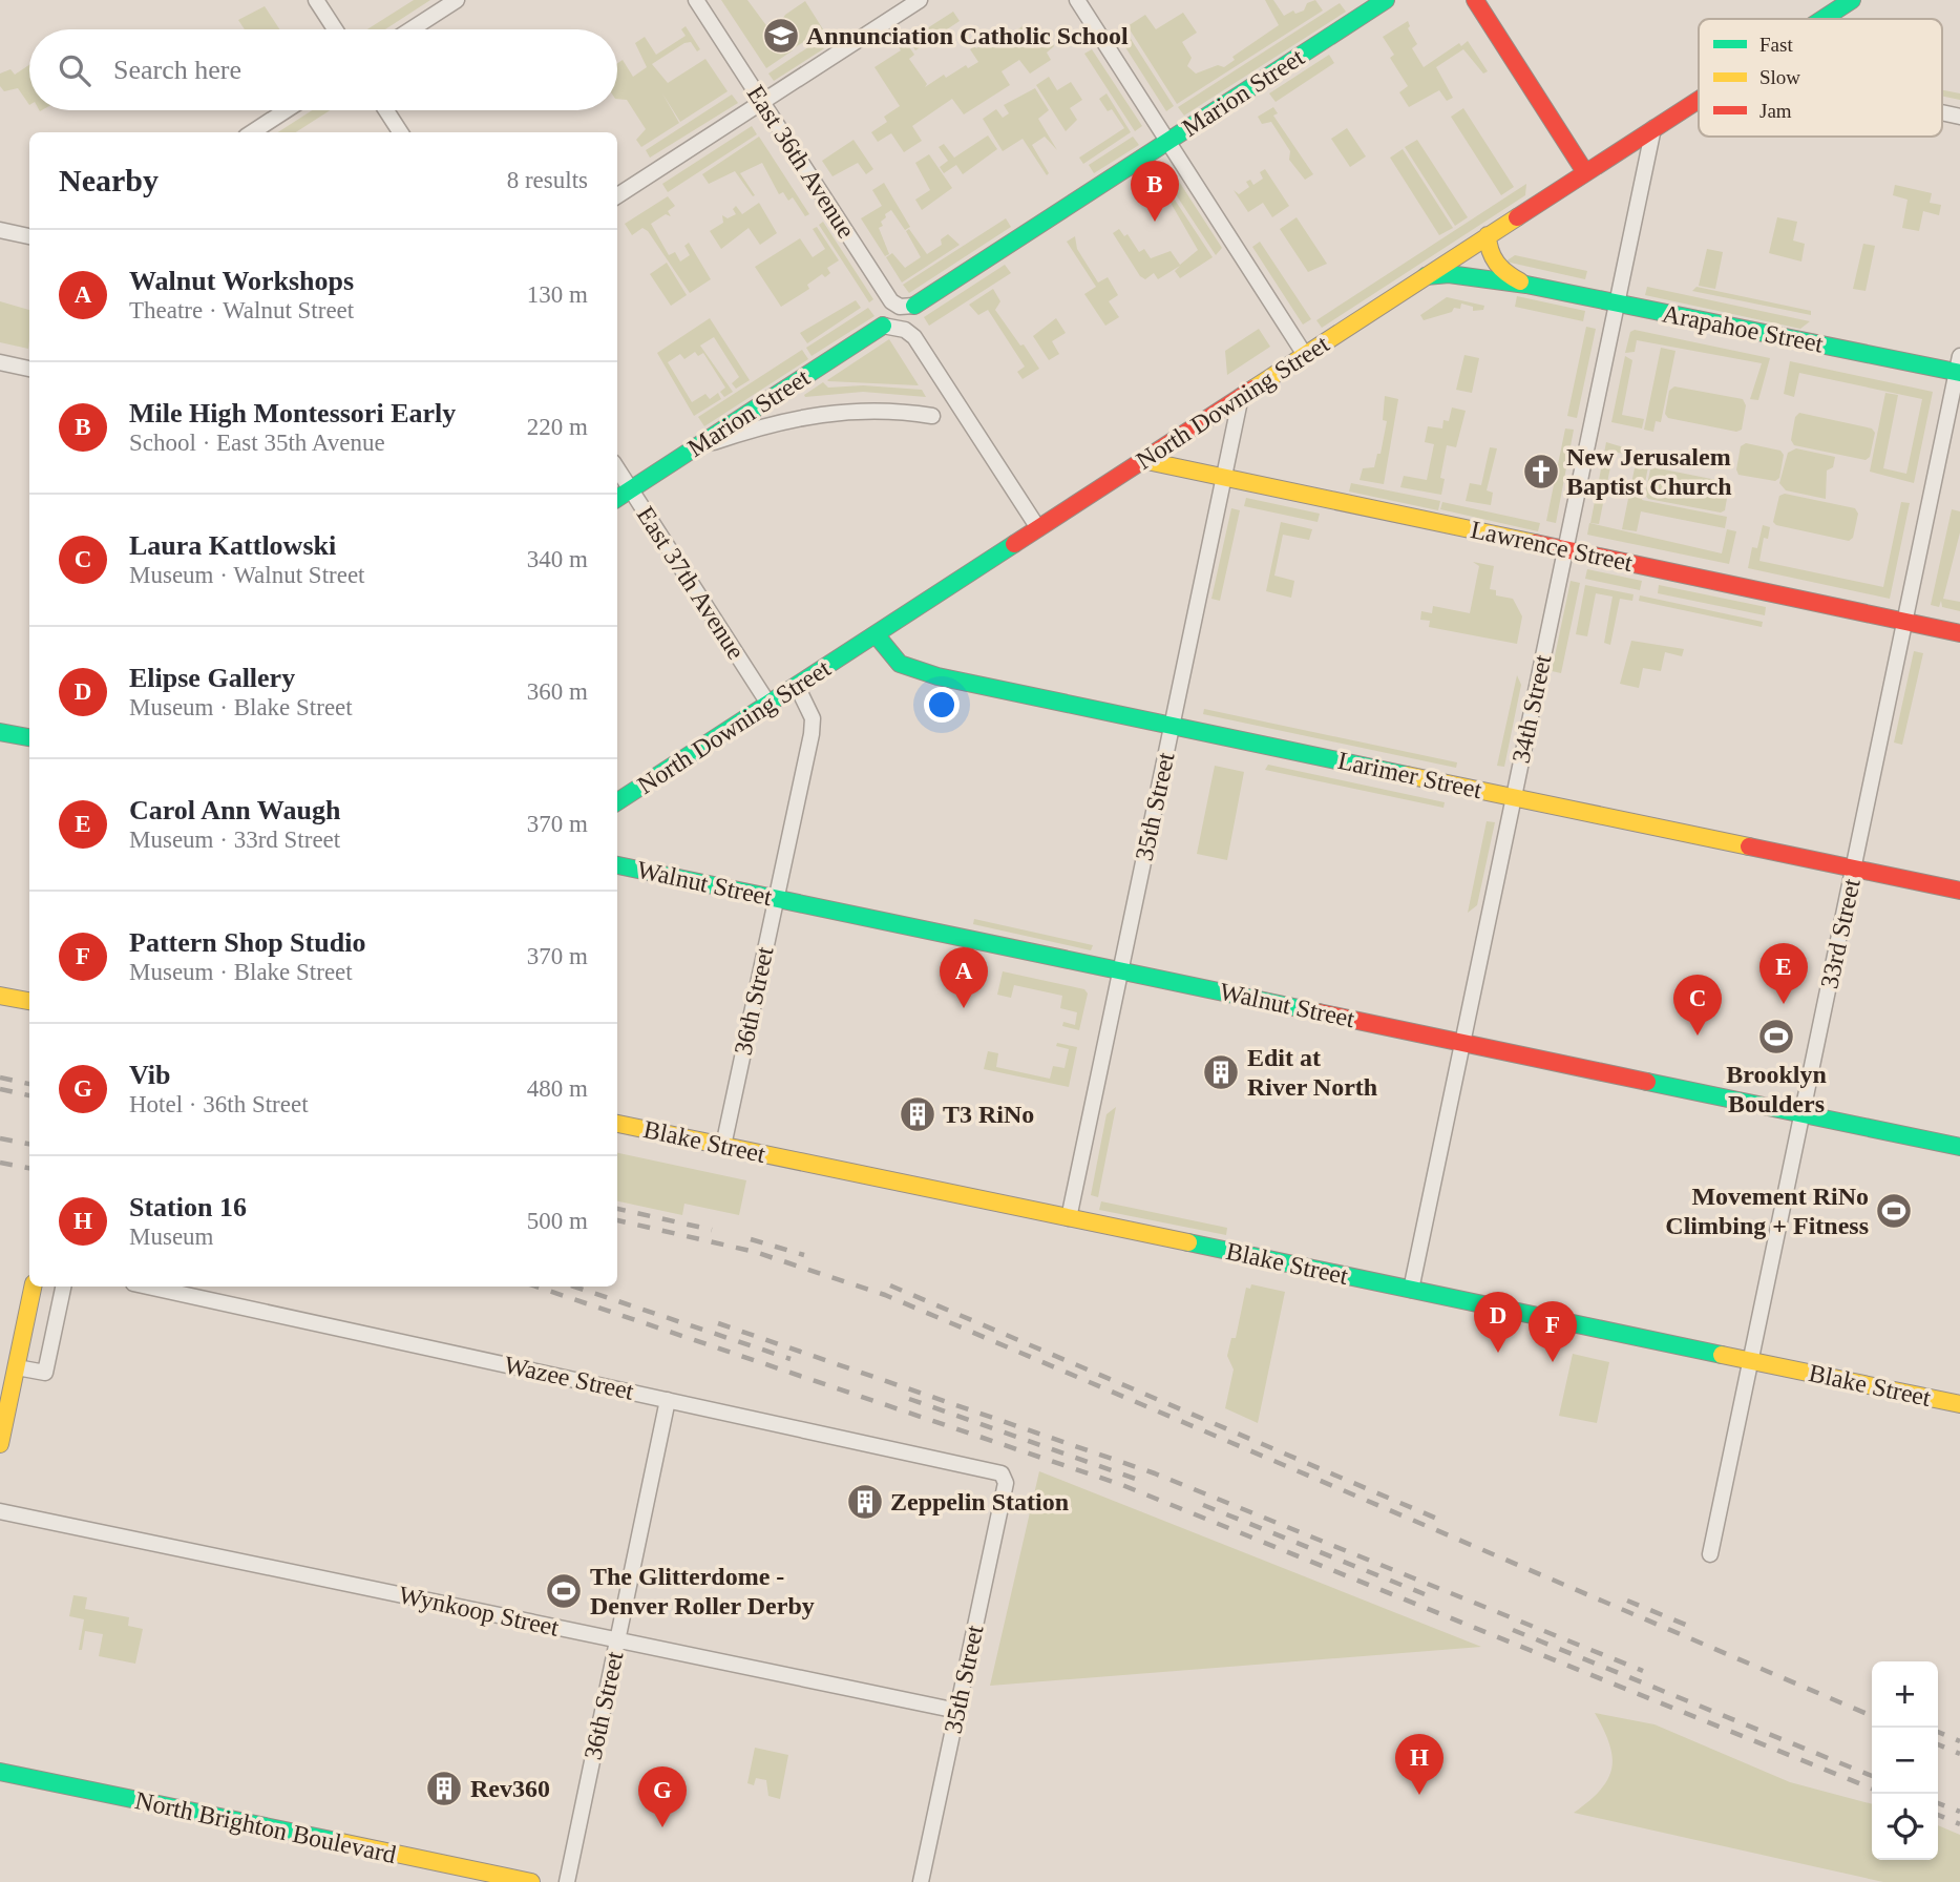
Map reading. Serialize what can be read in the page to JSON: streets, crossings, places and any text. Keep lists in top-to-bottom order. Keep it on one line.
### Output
{"streets":{"street":["Marion Street","East 36th Avenue","Arapahoe Street","North Downing Street","Lawrence Street","East 37th Avenue","34th Street","Larimer Street","35th Street","Walnut Street","33rd Street","36th Street","Blake Street","Wazee Street","Wynkoop Street","North Brighton Boulevard"]},"crossings":[["Marion Street","East 36th Avenue"],["Marion Street","East 37th Avenue"],["Arapahoe Street","North Downing Street"],["Arapahoe Street","34th Street"],["Arapahoe Street","33rd Street"],["North Downing Street","Lawrence Street"],["North Downing Street","East 37th Avenue"],["North Downing Street","34th Street"],["North Downing Street","Larimer Street"],["North Downing Street","35th Street"],["North Downing Street","36th Street"],["Lawrence Street","34th Street"],["Lawrence Street","35th Street"],["Lawrence Street","33rd Street"],["34th Street","Larimer Street"],["34th Street","Walnut Street"],["34th Street","Blake Street"],["Larimer Street","35th Street"],["Larimer Street","33rd Street"],["35th Street","Walnut Street"],["35th Street","Blake Street"],["35th Street","Wazee Street"],["35th Street","Wynkoop Street"],["Walnut Street","33rd Street"],["Walnut Street","36th Street"],["33rd Street","Blake Street"],["36th Street","Blake Street"],["36th Street","Wazee Street"],["36th Street","Wynkoop Street"]],"places":{"school or university":["Annunciation Catholic School"],"church":["New Jerusalem Baptist Church"],"sports":["Brooklyn Boulders","Movement RiNo Climbing + Fitness","The Glitterdome - Denver Roller Derby"],"building":["Edit at River North","T3 RiNo","Zeppelin Station","Rev360"]},"legend":["Fast","Slow","Jam"],"page":{"search":"Search here","heading":["Nearby","8 results"],"pins":["B","E","A","C","D","F","H","G"],"list":[{"mark":"A","name":"Walnut Workshops","note":"Theatre · Walnut Street","value":"130 m"},{"mark":"B","name":"Mile High Montessori Early","note":"School · East 35th Avenue","value":"220 m"},{"mark":"C","name":"Laura Kattlowski","note":"Museum · Walnut Street","value":"340 m"},{"mark":"D","name":"Elipse Gallery","note":"Museum · Blake Street","value":"360 m"},{"mark":"E","name":"Carol Ann Waugh","note":"Museum · 33rd Street","value":"370 m"},{"mark":"F","name":"Pattern Shop Studio","note":"Museum · Blake Street","value":"370 m"},{"mark":"G","name":"Vib","note":"Hotel · 36th Street","value":"480 m"},{"mark":"H","name":"Station 16","note":"Museum","value":"500 m"}],"map_buttons":["+","−"]}}
